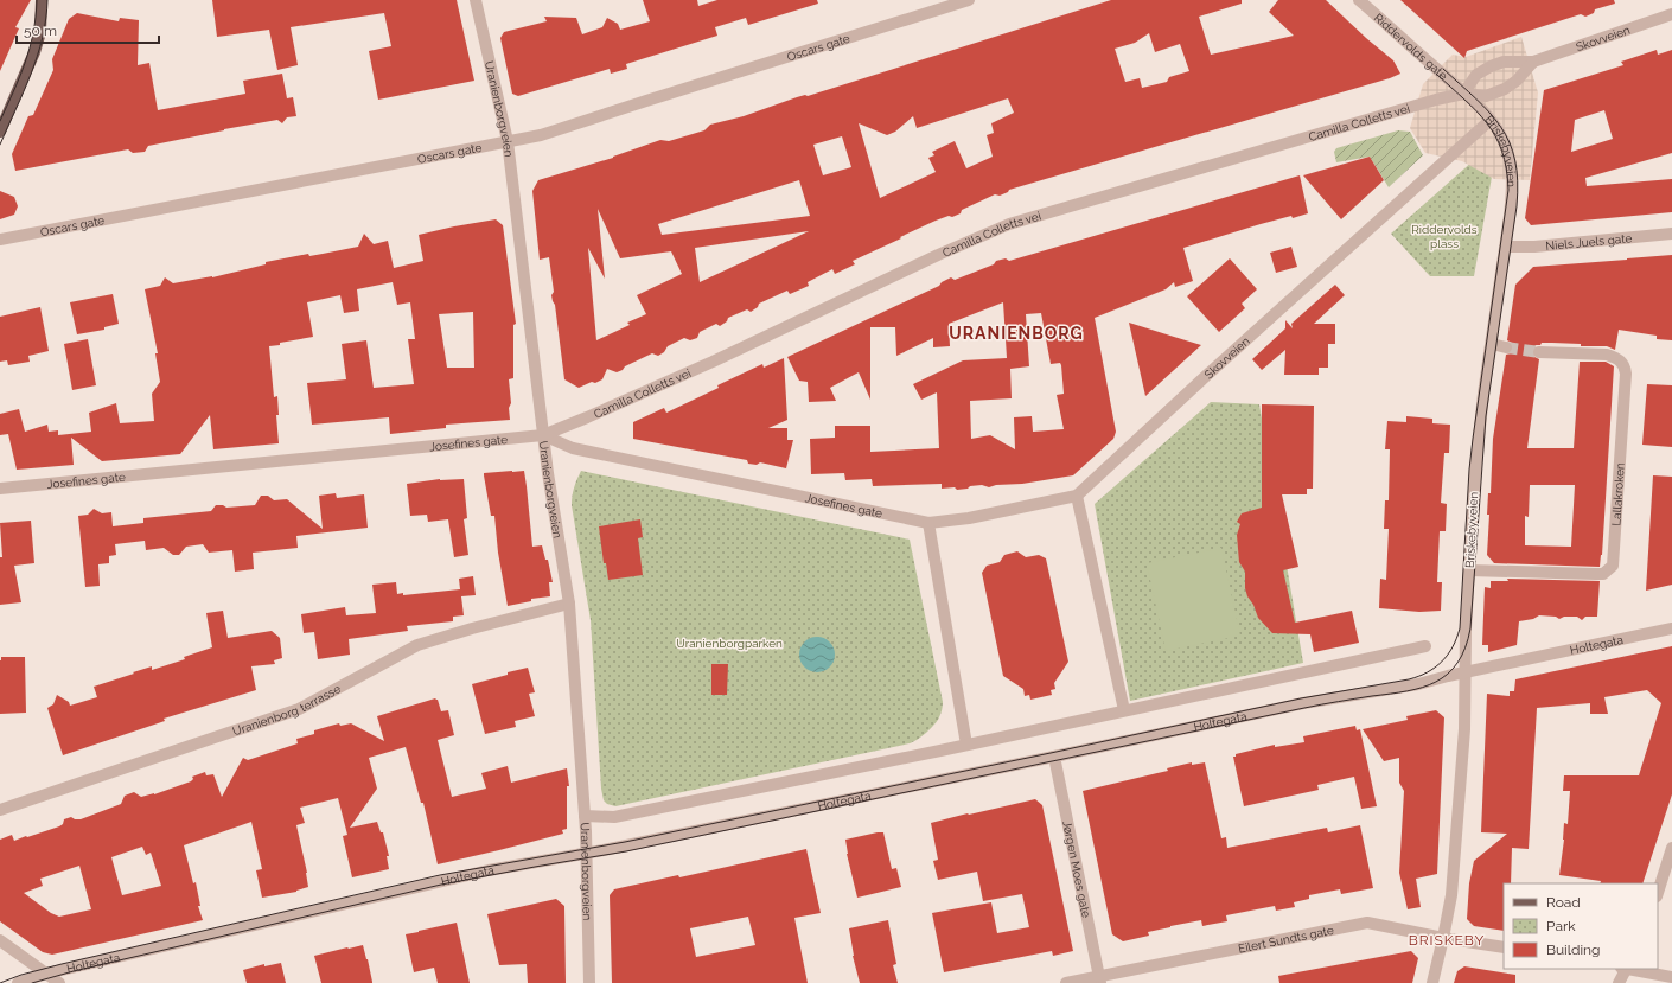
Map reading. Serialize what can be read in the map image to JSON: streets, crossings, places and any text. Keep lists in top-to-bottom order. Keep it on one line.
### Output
{"streets":{"street":["Skovveien","Riddervolds gate","Oscars gate","Uranienborgveien","Camilla Colletts vei","Briskebyveien","Niels Juels gate","Josefines gate","Lallakroken","Holtegata","Uranienborg terrasse","Jørgen Moes gate","Eilert Sundts gate"]},"crossings":[["Skovveien","Riddervolds gate"],["Skovveien","Camilla Colletts vei"],["Skovveien","Briskebyveien"],["Riddervolds gate","Camilla Colletts vei"],["Riddervolds gate","Briskebyveien"],["Oscars gate","Uranienborgveien"],["Uranienborgveien","Camilla Colletts vei"],["Uranienborgveien","Josefines gate"],["Uranienborgveien","Holtegata"],["Uranienborgveien","Uranienborg terrasse"],["Camilla Colletts vei","Briskebyveien"],["Camilla Colletts vei","Josefines gate"],["Briskebyveien","Niels Juels gate"],["Briskebyveien","Lallakroken"],["Briskebyveien","Holtegata"],["Briskebyveien","Eilert Sundts gate"],["Holtegata","Jørgen Moes gate"],["Jørgen Moes gate","Eilert Sundts gate"]],"districts":["URANIENBORG","BRISKEBY"],"parks":["Riddervolds plass","Uranienborgparken"],"legend":["Road","Park","Building"],"scale_bar":"50 m"}
